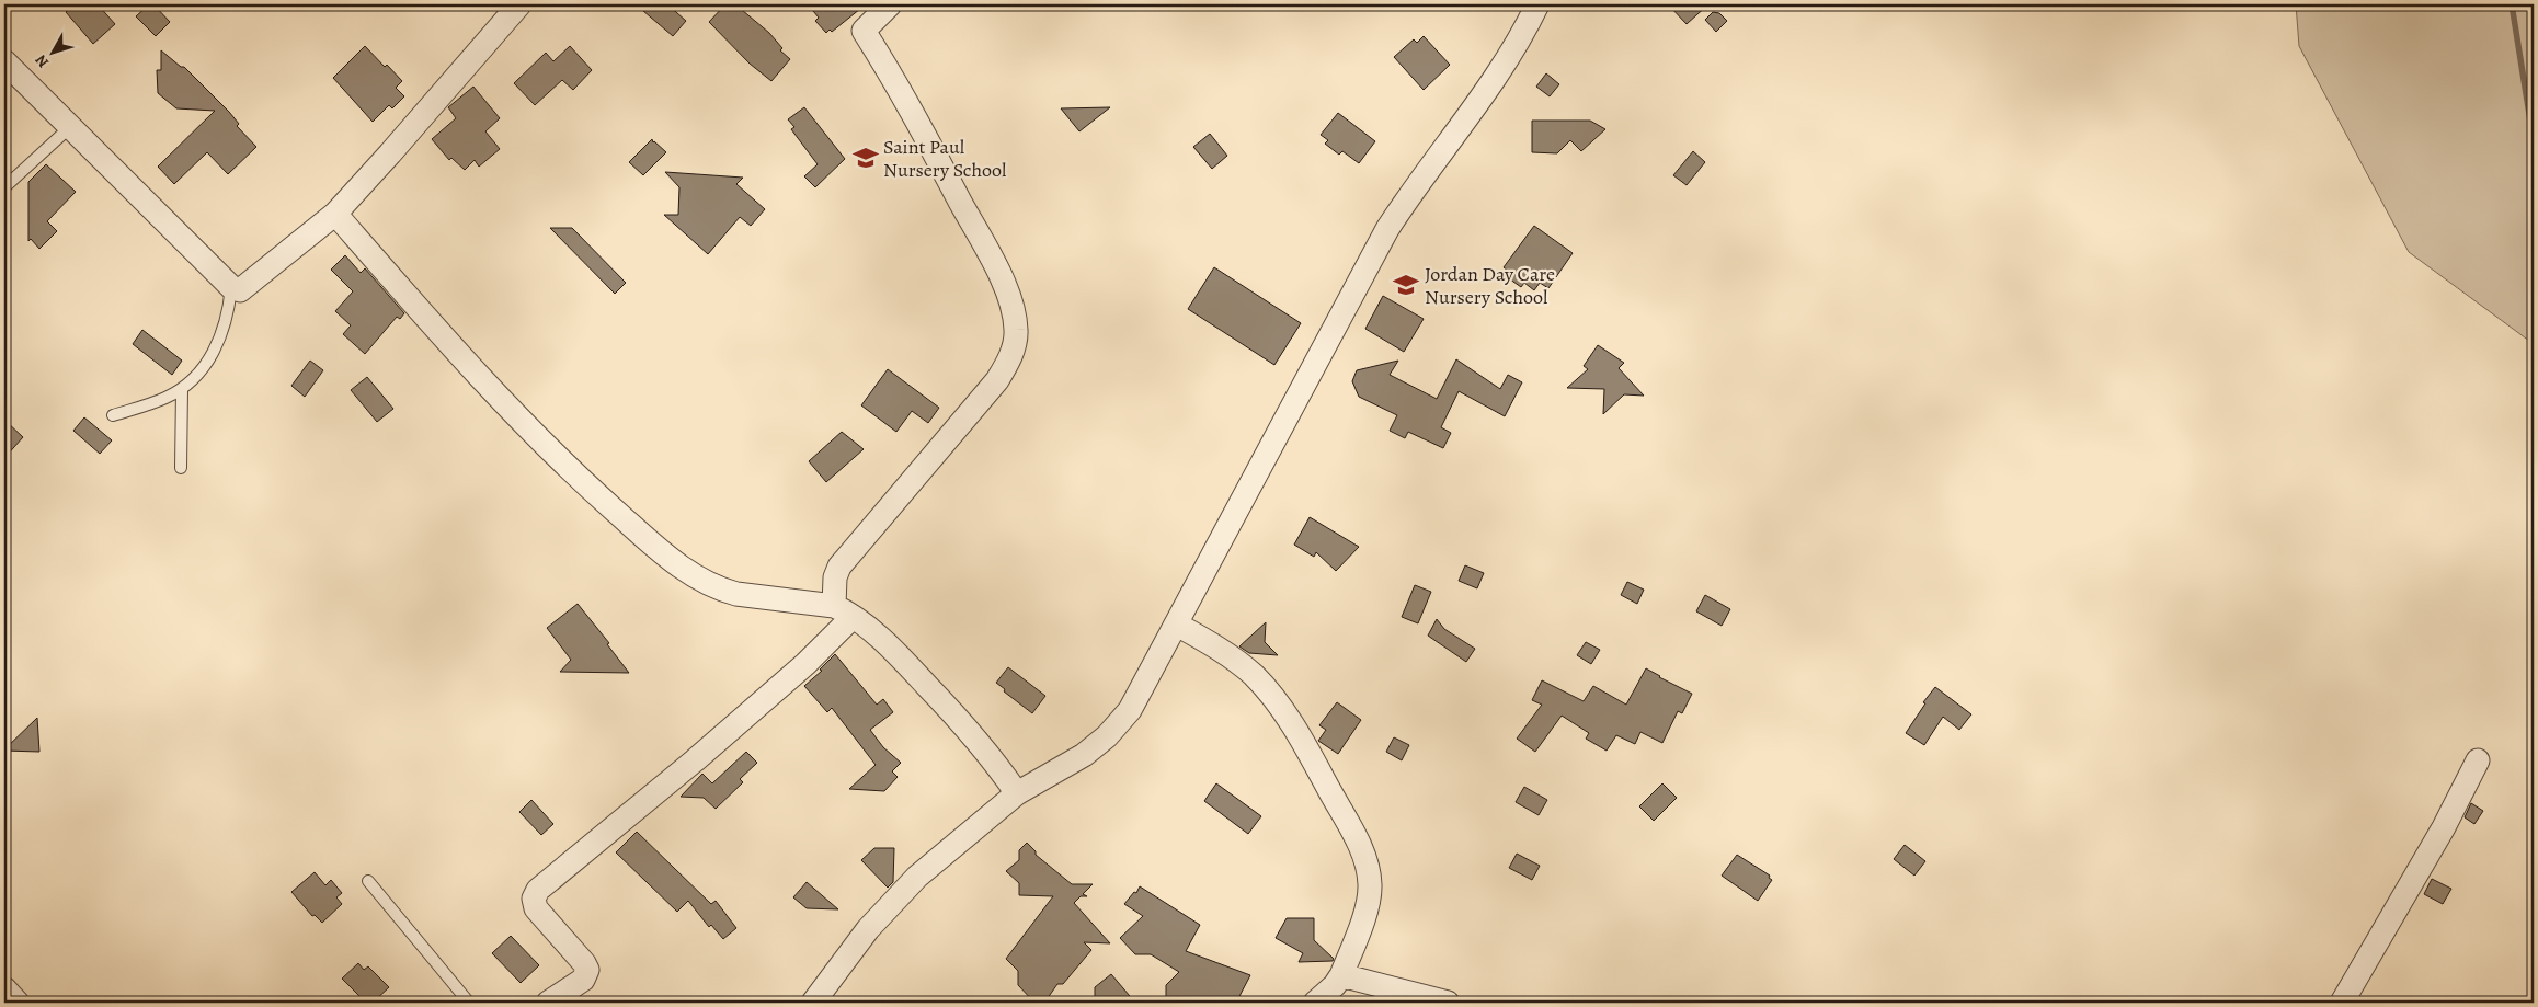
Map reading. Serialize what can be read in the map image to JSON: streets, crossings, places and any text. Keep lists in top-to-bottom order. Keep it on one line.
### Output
{"places":{"school or university":["Saint Paul Nursery School","Jordan Day Care Nursery School"]},"north":"bottom left"}
